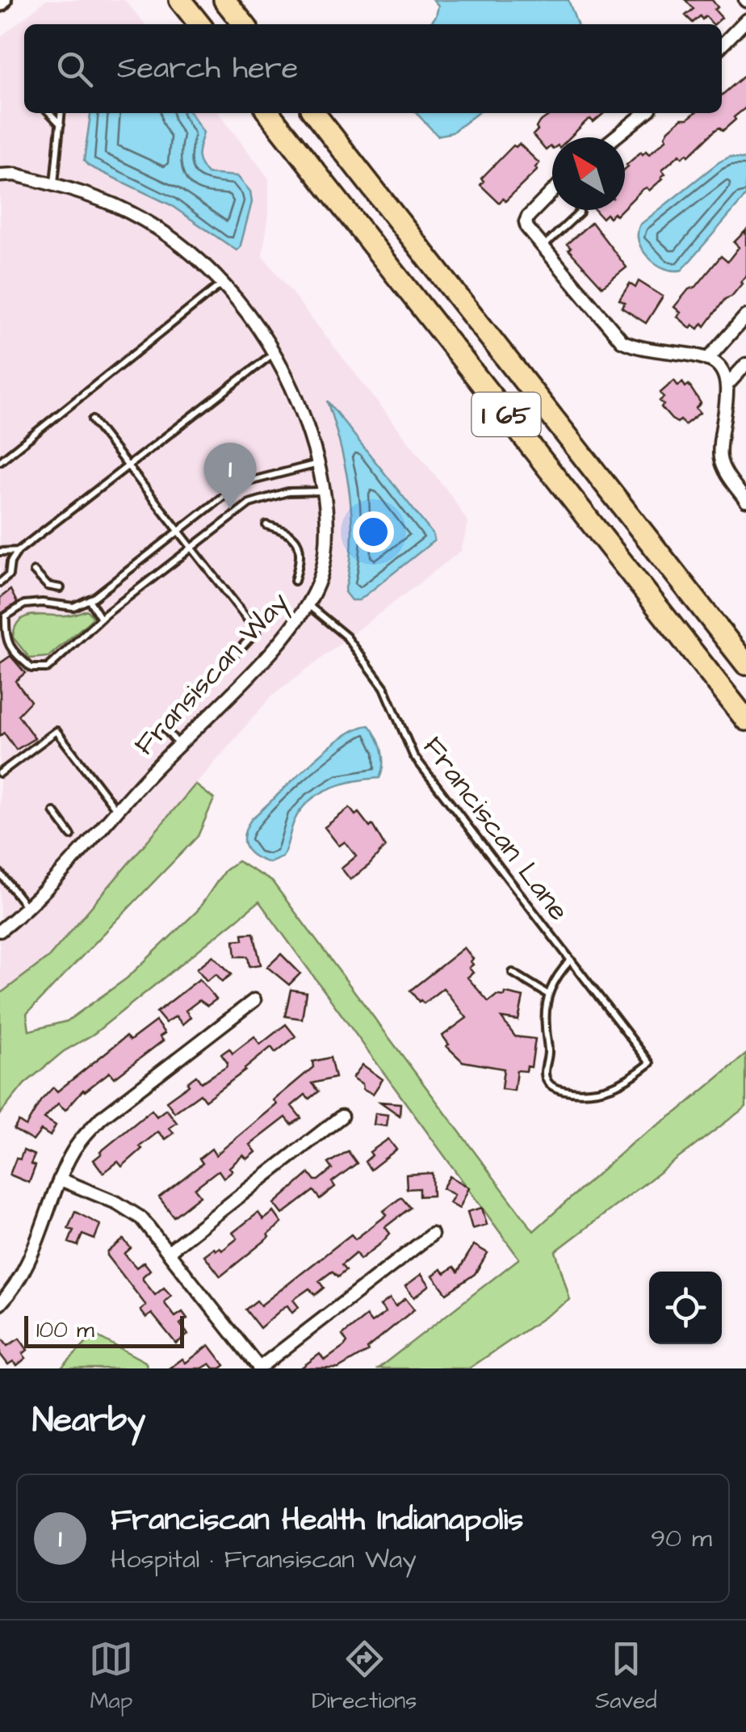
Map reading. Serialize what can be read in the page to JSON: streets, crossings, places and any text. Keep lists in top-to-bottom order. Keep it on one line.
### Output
{"streets":{"highway":["I 65"],"street":["Fransiscan Way"],"lane":["Franciscan Lane"]},"crossings":[["Fransiscan Way","Franciscan Lane"]],"scale_bar":"100 m","north":"top left","page":{"search":"Search here","pins":"1","scale":"100 m","heading":"Nearby","list":[{"mark":"1","name":"Franciscan Health Indianapolis","note":"Hospital · Fransiscan Way","value":"90 m"}],"nav":["Map","Directions","Saved"]}}
